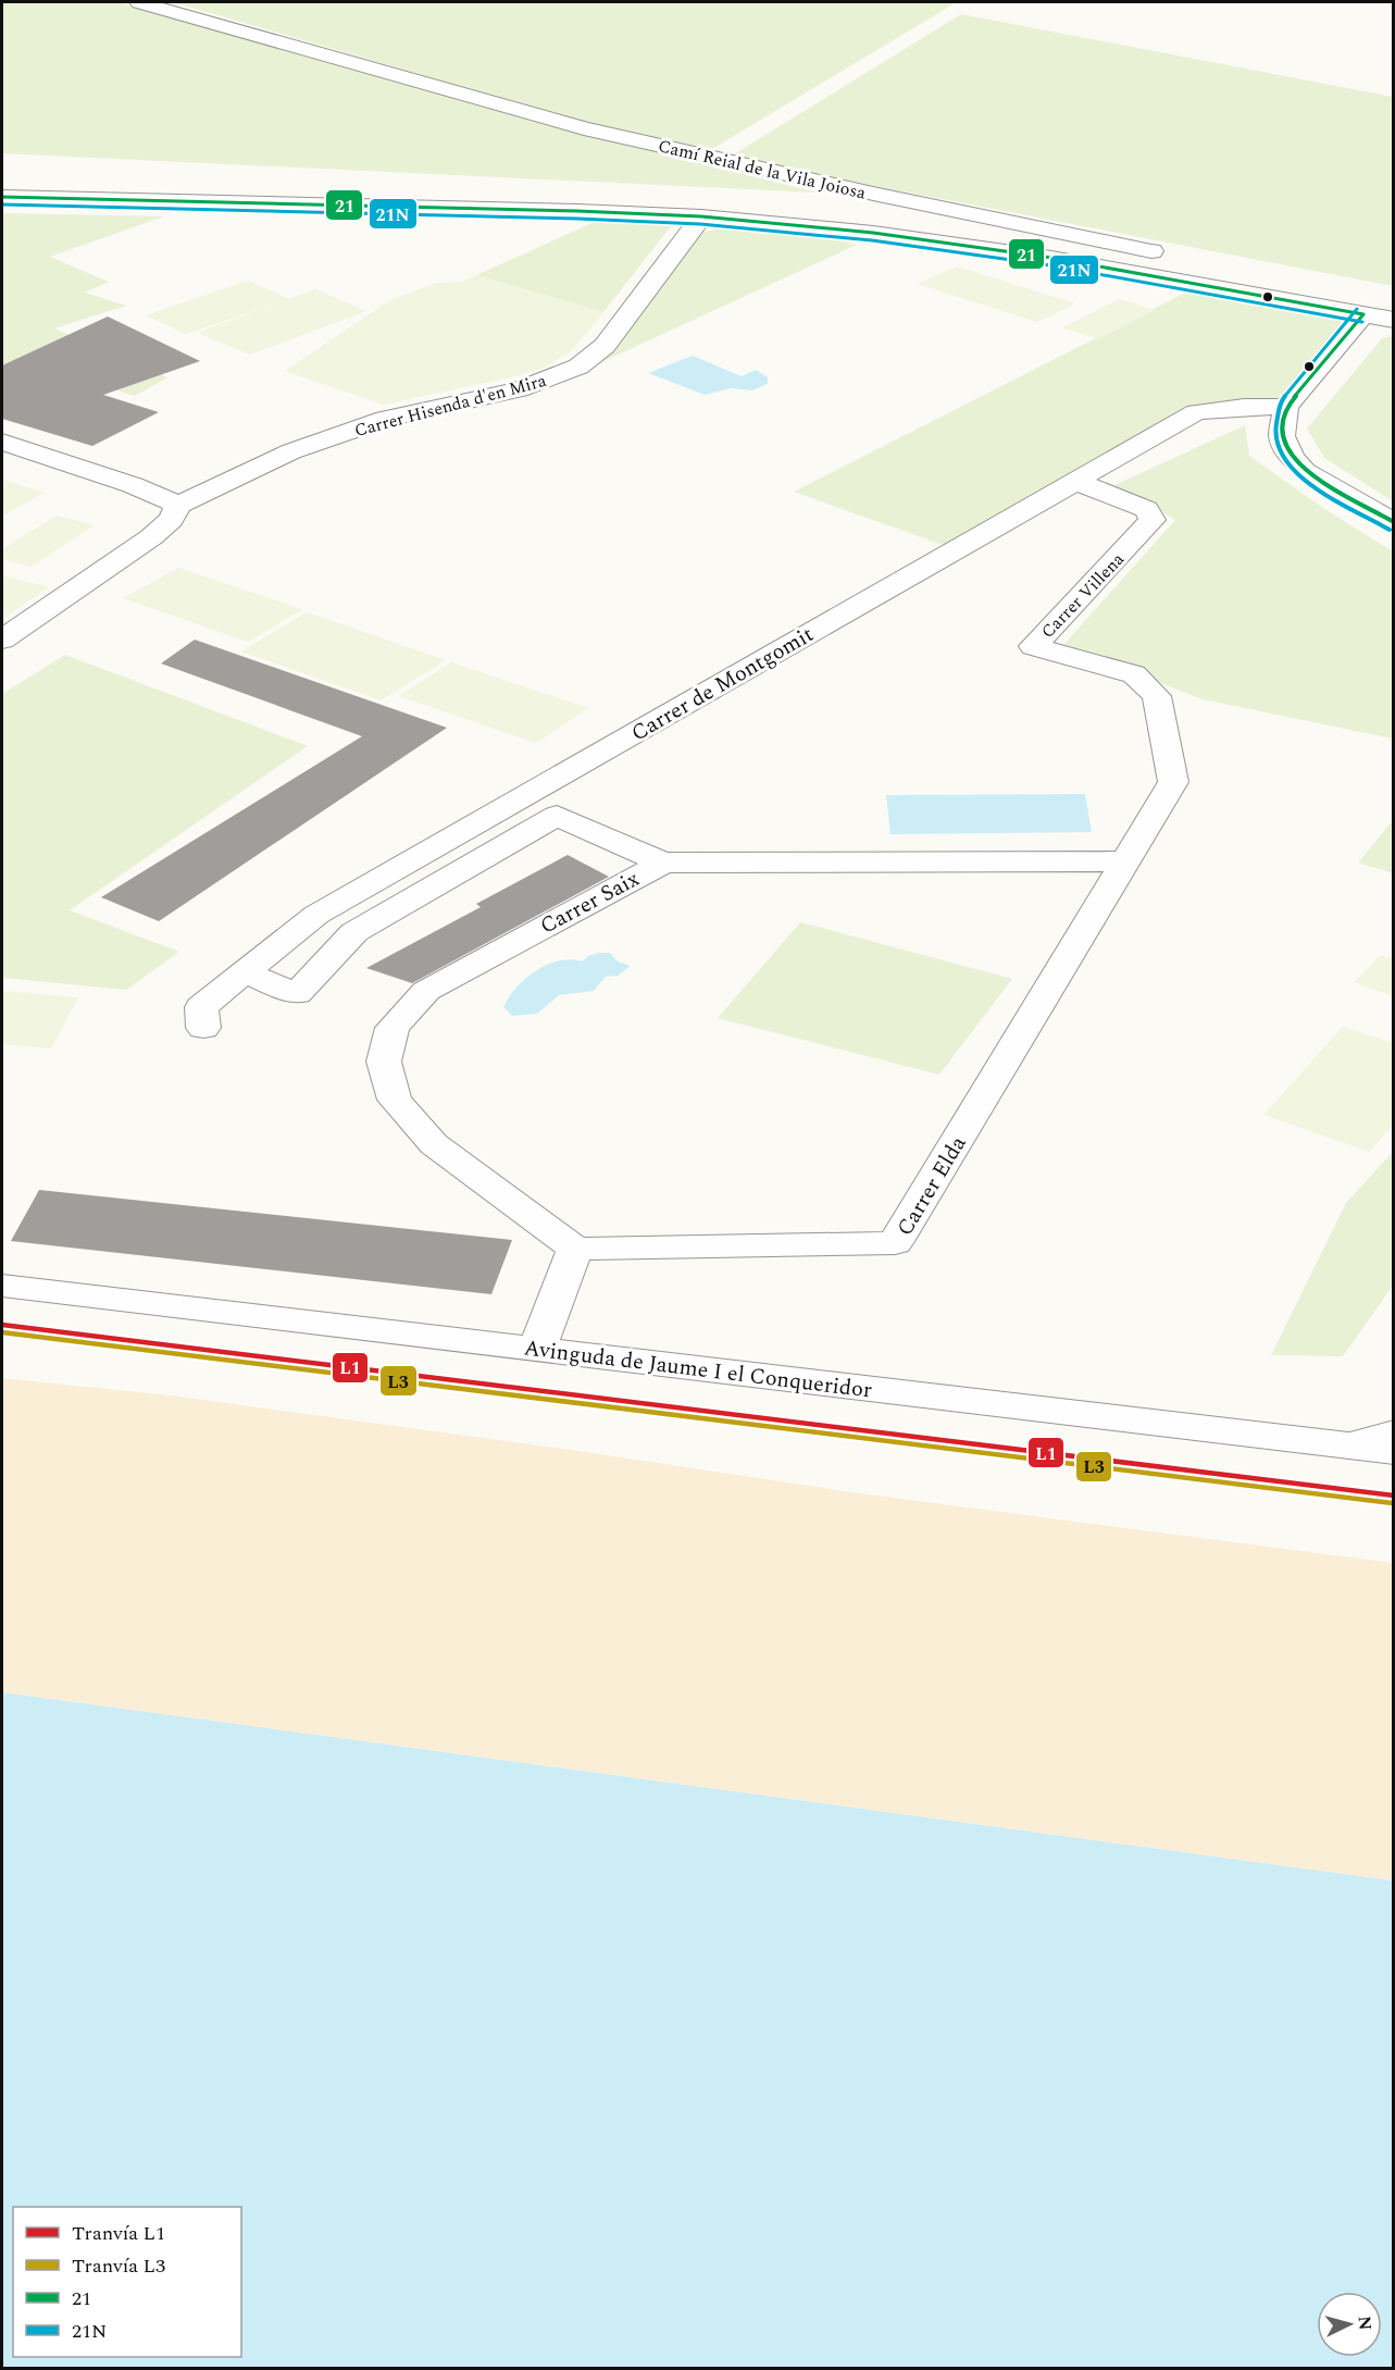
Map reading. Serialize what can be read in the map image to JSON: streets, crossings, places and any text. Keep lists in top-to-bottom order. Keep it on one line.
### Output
{"streets":{"street":["Camí Reial de la Vila Joiosa","Carrer Hisenda d'en Mira","Carrer Villena","Carrer de Montgomit","Carrer Saix","Carrer Elda","Avinguda de Jaume I el Conqueridor"]},"crossings":[["Carrer Villena","Carrer de Montgomit"],["Carrer Villena","Carrer Saix"],["Carrer Villena","Carrer Elda"],["Carrer Saix","Carrer Elda"]],"lines":["transit line 21","transit line 21N","tram line L1","tram line L3"],"legend":["Tranvía L1","Tranvía L3","21","21N"],"north":"right"}
